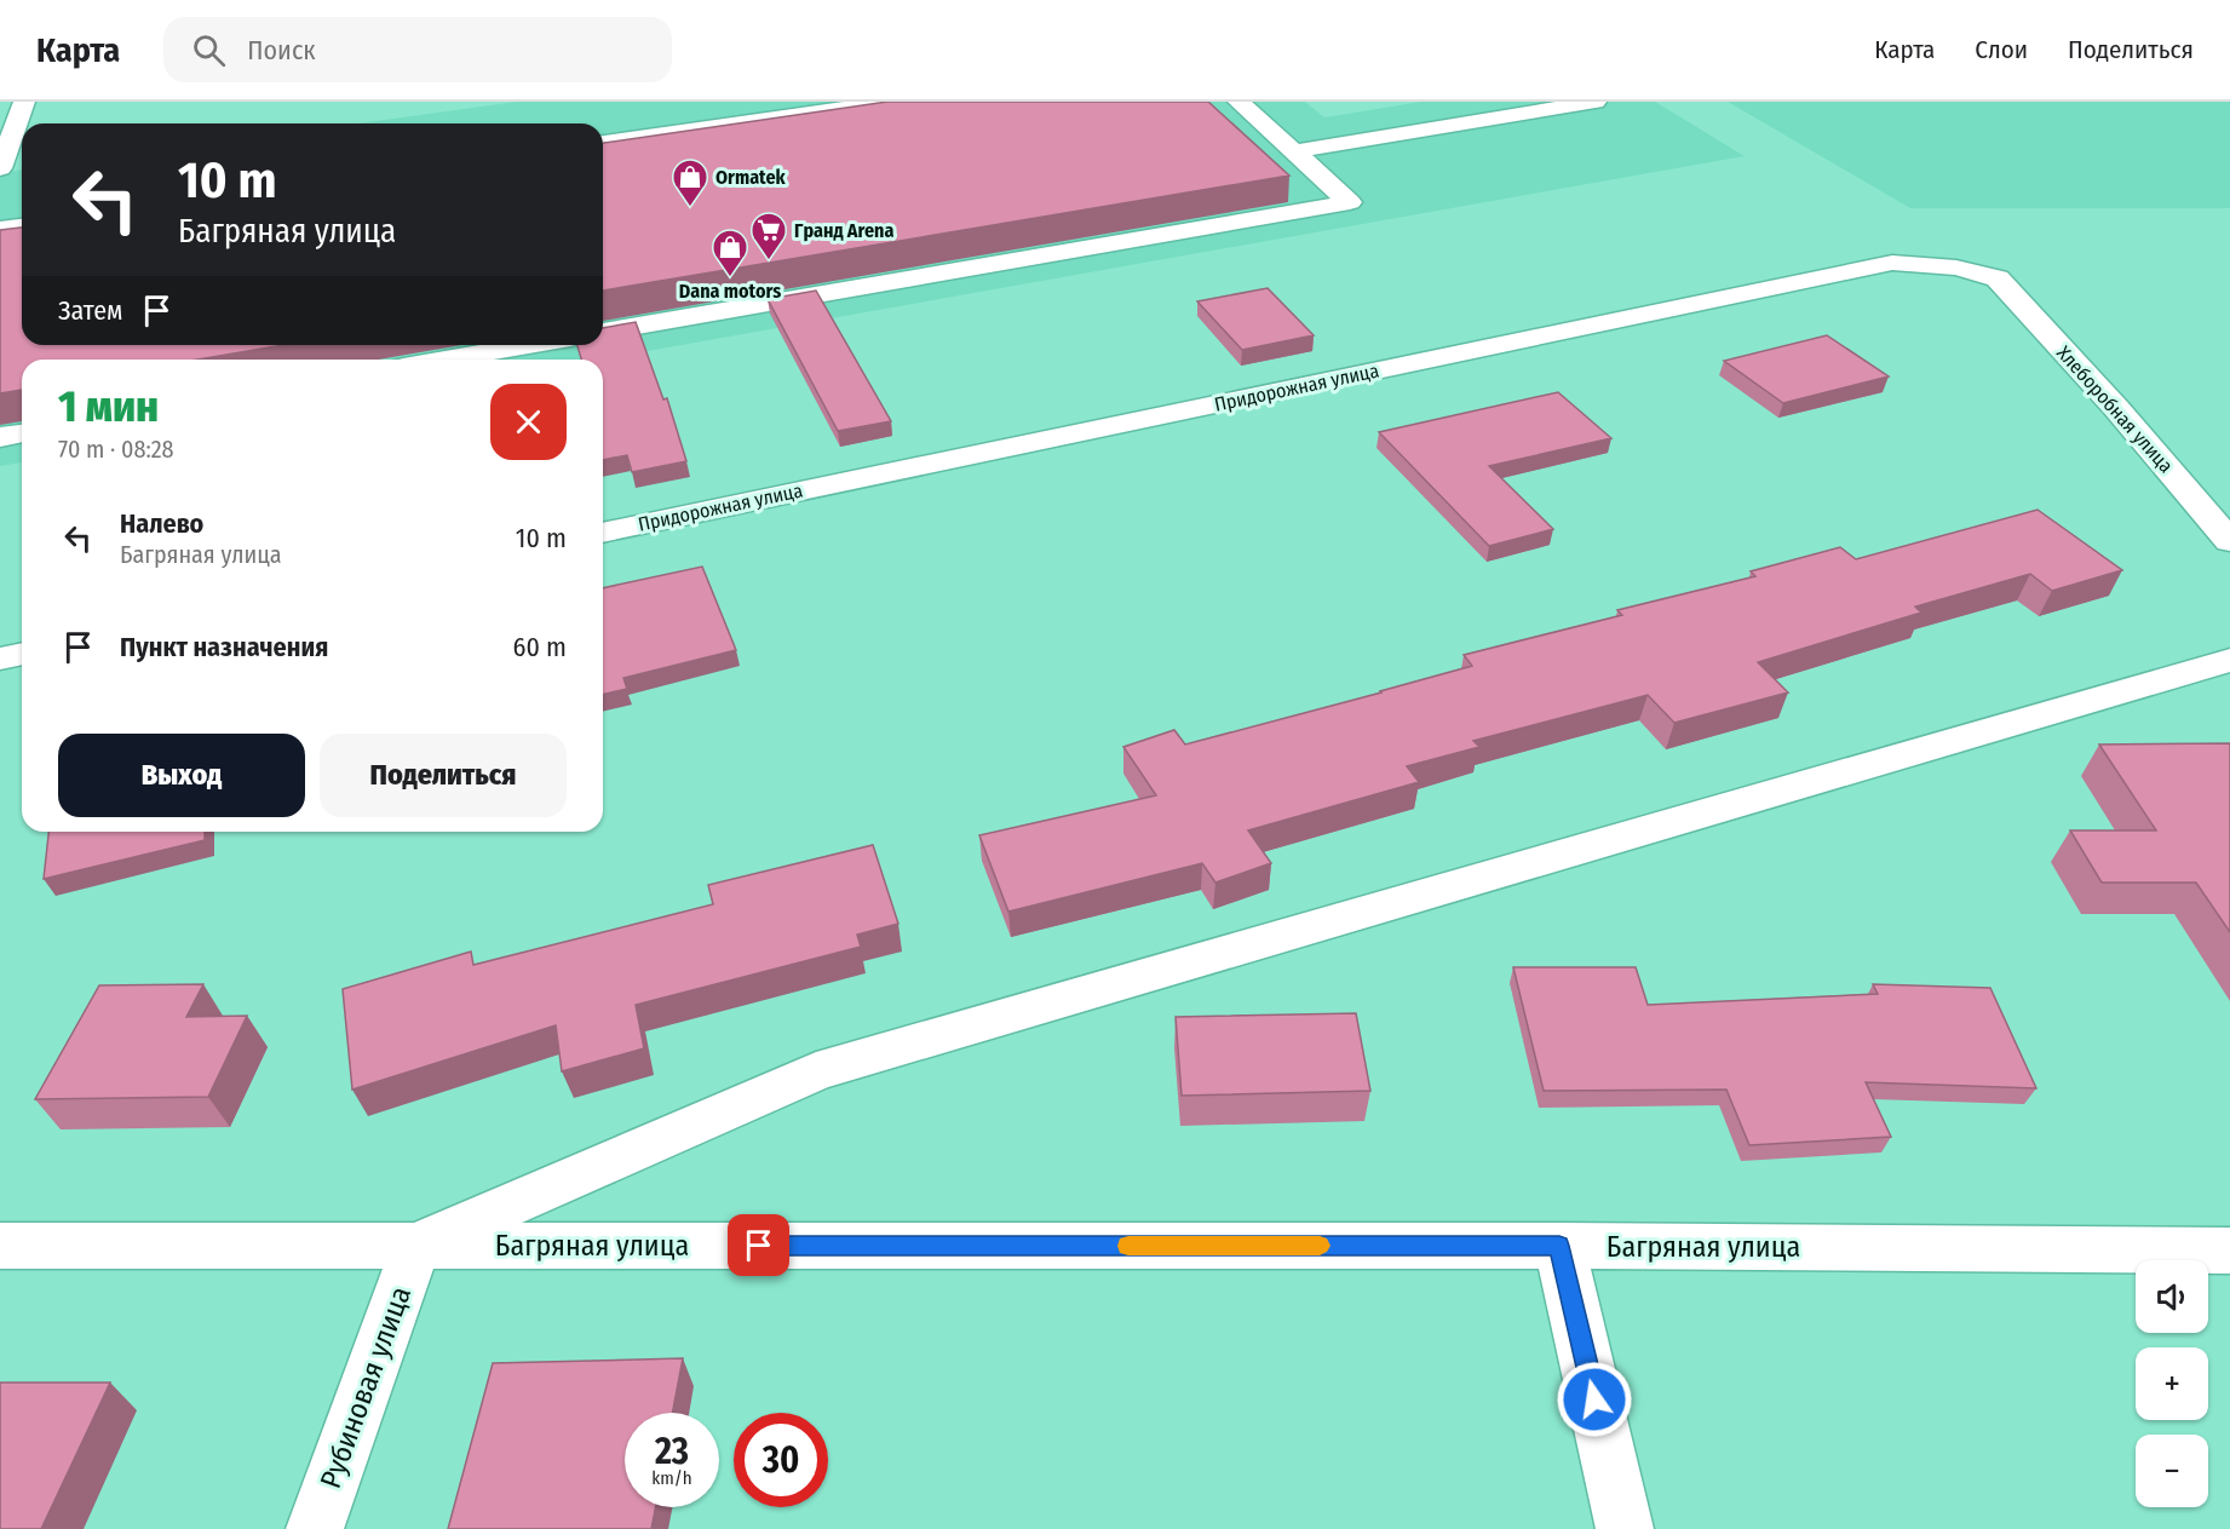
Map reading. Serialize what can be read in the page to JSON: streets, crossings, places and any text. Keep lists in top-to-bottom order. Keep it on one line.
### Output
{"streets":{"street":["Придорожная улица","Хлеборобная улица","Багряная улица","Рубиновая улица"]},"crossings":[["Придорожная улица","Хлеборобная улица"],["Багряная улица","Рубиновая улица"]],"places":{"shop":["Ormatek","Dana motors"],"supermarket":["Гранд Arena"]},"page":{"header":"Карта","search":"Поиск","nav":["Карта","Слои","Поделиться"],"turn":["10 m","Багряная улица"],"then":"Затем","heading":["1 мин","70 m · 08:28"],"list":[{"name":"Налево","note":"Багряная улица","value":"10 m"},{"name":"Пункт назначения","value":"60 m"}],"buttons":["Выход","Поделиться"],"map_buttons":["+","−"],"speed":"23 km/h","limit":"30"}}
